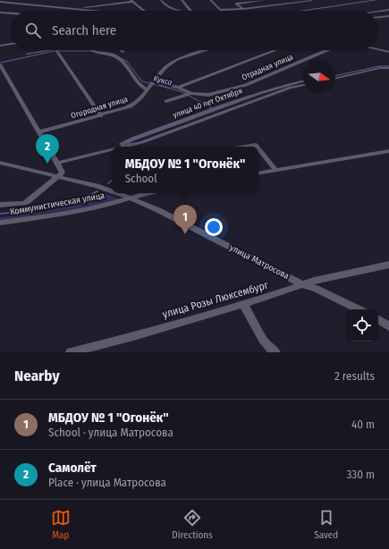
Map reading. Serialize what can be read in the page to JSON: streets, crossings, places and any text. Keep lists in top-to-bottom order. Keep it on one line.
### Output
{"streets":{"street":["Отрадная улица","улица 40 лет Октября","Огородная улица","Коммунистическая улица","улица Матросова","улица Розы Люксембург"]},"crossings":[["Коммунистическая улица","улица Матросова"],["улица Матросова","улица Розы Люксембург"]],"water":["Кукса"],"north":"right","page":{"search":"Search here","pins":["2","1"],"popup":["МБДОУ № 1 \"Огонёк\"","School"],"heading":["Nearby","2 results"],"list":[{"mark":"1","name":"МБДОУ № 1 \"Огонёк\"","note":"School · улица Матросова","value":"40 m"},{"mark":"2","name":"Самолёт","note":"Place · улица Матросова","value":"330 m"}],"nav":["Map","Directions","Saved"]}}
